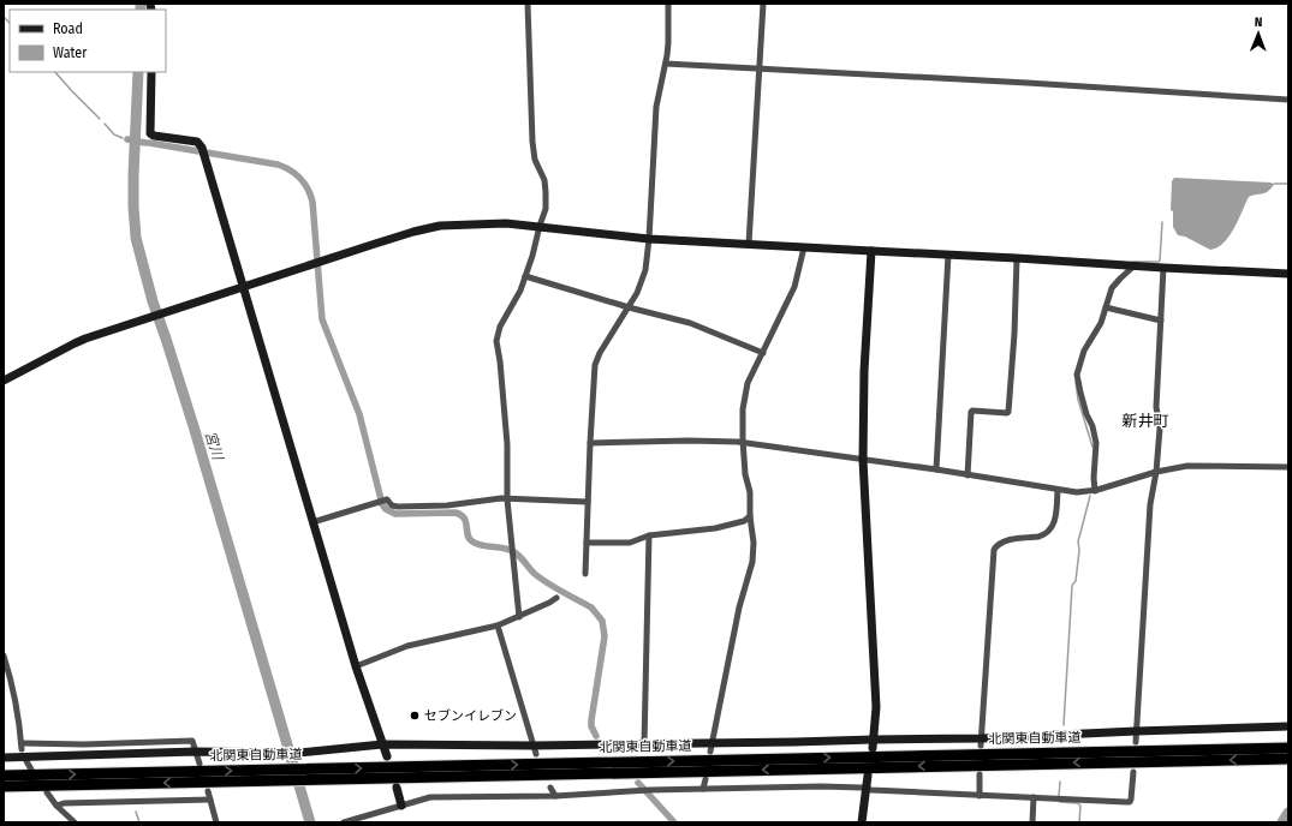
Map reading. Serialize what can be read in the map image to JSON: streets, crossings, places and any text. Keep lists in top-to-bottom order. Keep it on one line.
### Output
{"streets":{"highway":["北関東自動車道"]},"districts":["新井町"],"water":["宮川"],"places":["セブンイレブン"],"legend":["Road","Water"],"north":"top"}
